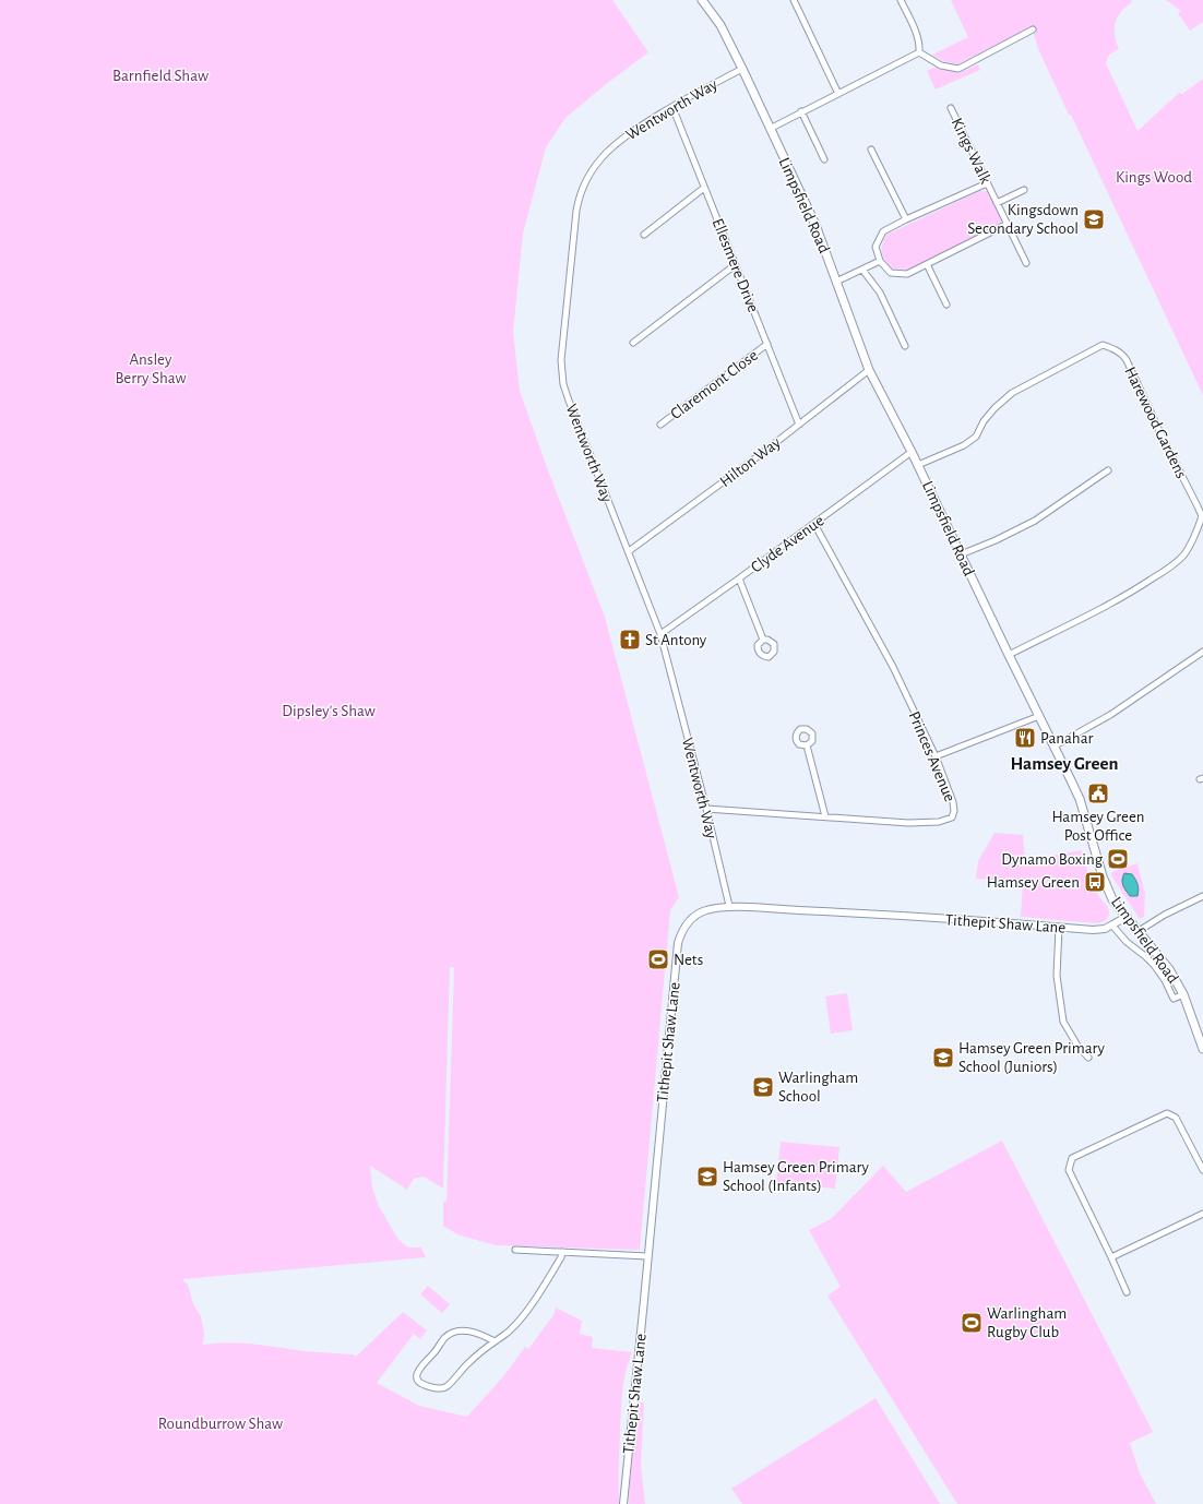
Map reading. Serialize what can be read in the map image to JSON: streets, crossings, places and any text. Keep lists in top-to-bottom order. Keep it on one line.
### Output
{"streets":{"main road":["Limpsfield Road"],"street":["Wentworth Way","Kings Walk","Ellesmere Drive","Claremont Close","Harewood Gardens","Hilton Way","Clyde Avenue","Princes Avenue","Tithepit Shaw Lane"]},"crossings":[["Wentworth Way","Limpsfield Road"],["Wentworth Way","Ellesmere Drive"],["Wentworth Way","Hilton Way"],["Wentworth Way","Clyde Avenue"],["Wentworth Way","Princes Avenue"],["Wentworth Way","Tithepit Shaw Lane"],["Limpsfield Road","Harewood Gardens"],["Limpsfield Road","Hilton Way"],["Limpsfield Road","Clyde Avenue"],["Limpsfield Road","Tithepit Shaw Lane"],["Ellesmere Drive","Claremont Close"],["Ellesmere Drive","Hilton Way"],["Clyde Avenue","Princes Avenue"]],"districts":["Hamsey Green"],"parks":["Barnfield Shaw","Kings Wood","Ansley Berry Shaw","Dipsley's Shaw","Roundburrow Shaw"],"places":{"school or university":["Kingsdown Secondary School","Hamsey Green Primary School (Juniors)","Warlingham School","Hamsey Green Primary School (Infants)"],"church":["St Antony"],"restaurant":["Panahar"],"public building":["Hamsey Green Post Office"],"sports":["Dynamo Boxing","Nets","Warlingham Rugby Club"],"bus stop":["Hamsey Green"]}}
